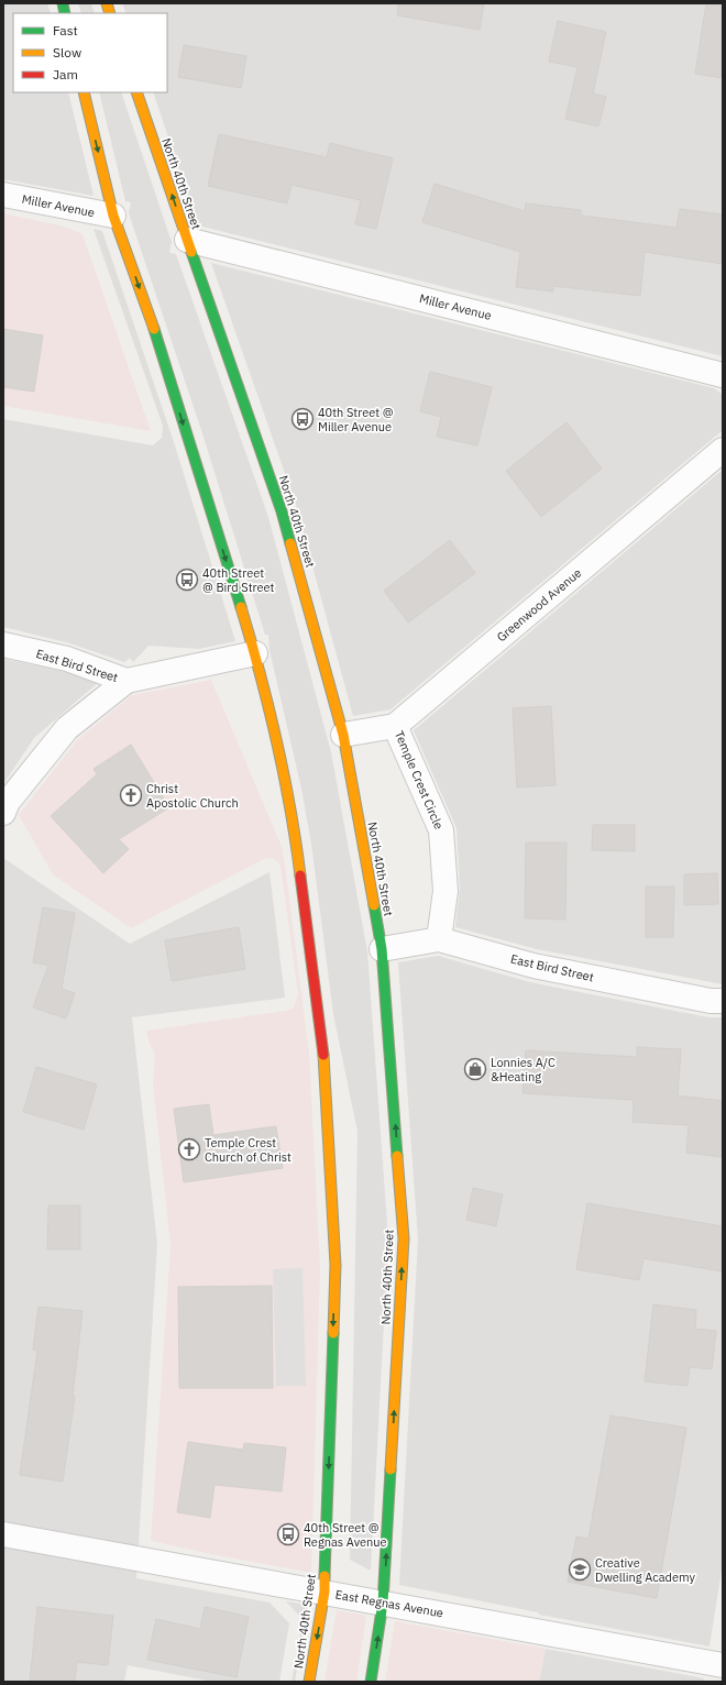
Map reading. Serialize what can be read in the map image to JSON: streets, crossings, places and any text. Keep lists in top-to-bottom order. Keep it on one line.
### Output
{"streets":{"main road":["North 40th Street"],"street":["Miller Avenue","Greenwood Avenue","East Bird Street","Temple Crest Circle","East Regnas Avenue"]},"crossings":[["North 40th Street","Miller Avenue"],["North 40th Street","East Bird Street"],["North 40th Street","East Regnas Avenue"],["Greenwood Avenue","Temple Crest Circle"],["East Bird Street","Temple Crest Circle"]],"places":{"bus stop":["40th Street @ Miller Avenue","40th Street @ Bird Street","40th Street @ Regnas Avenue"],"church":["Christ Apostolic Church","Temple Crest Church of Christ"],"shop":["Lonnies A/C &Heating"],"school or university":["Creative Dwelling Academy"]},"legend":["Fast","Slow","Jam"]}
